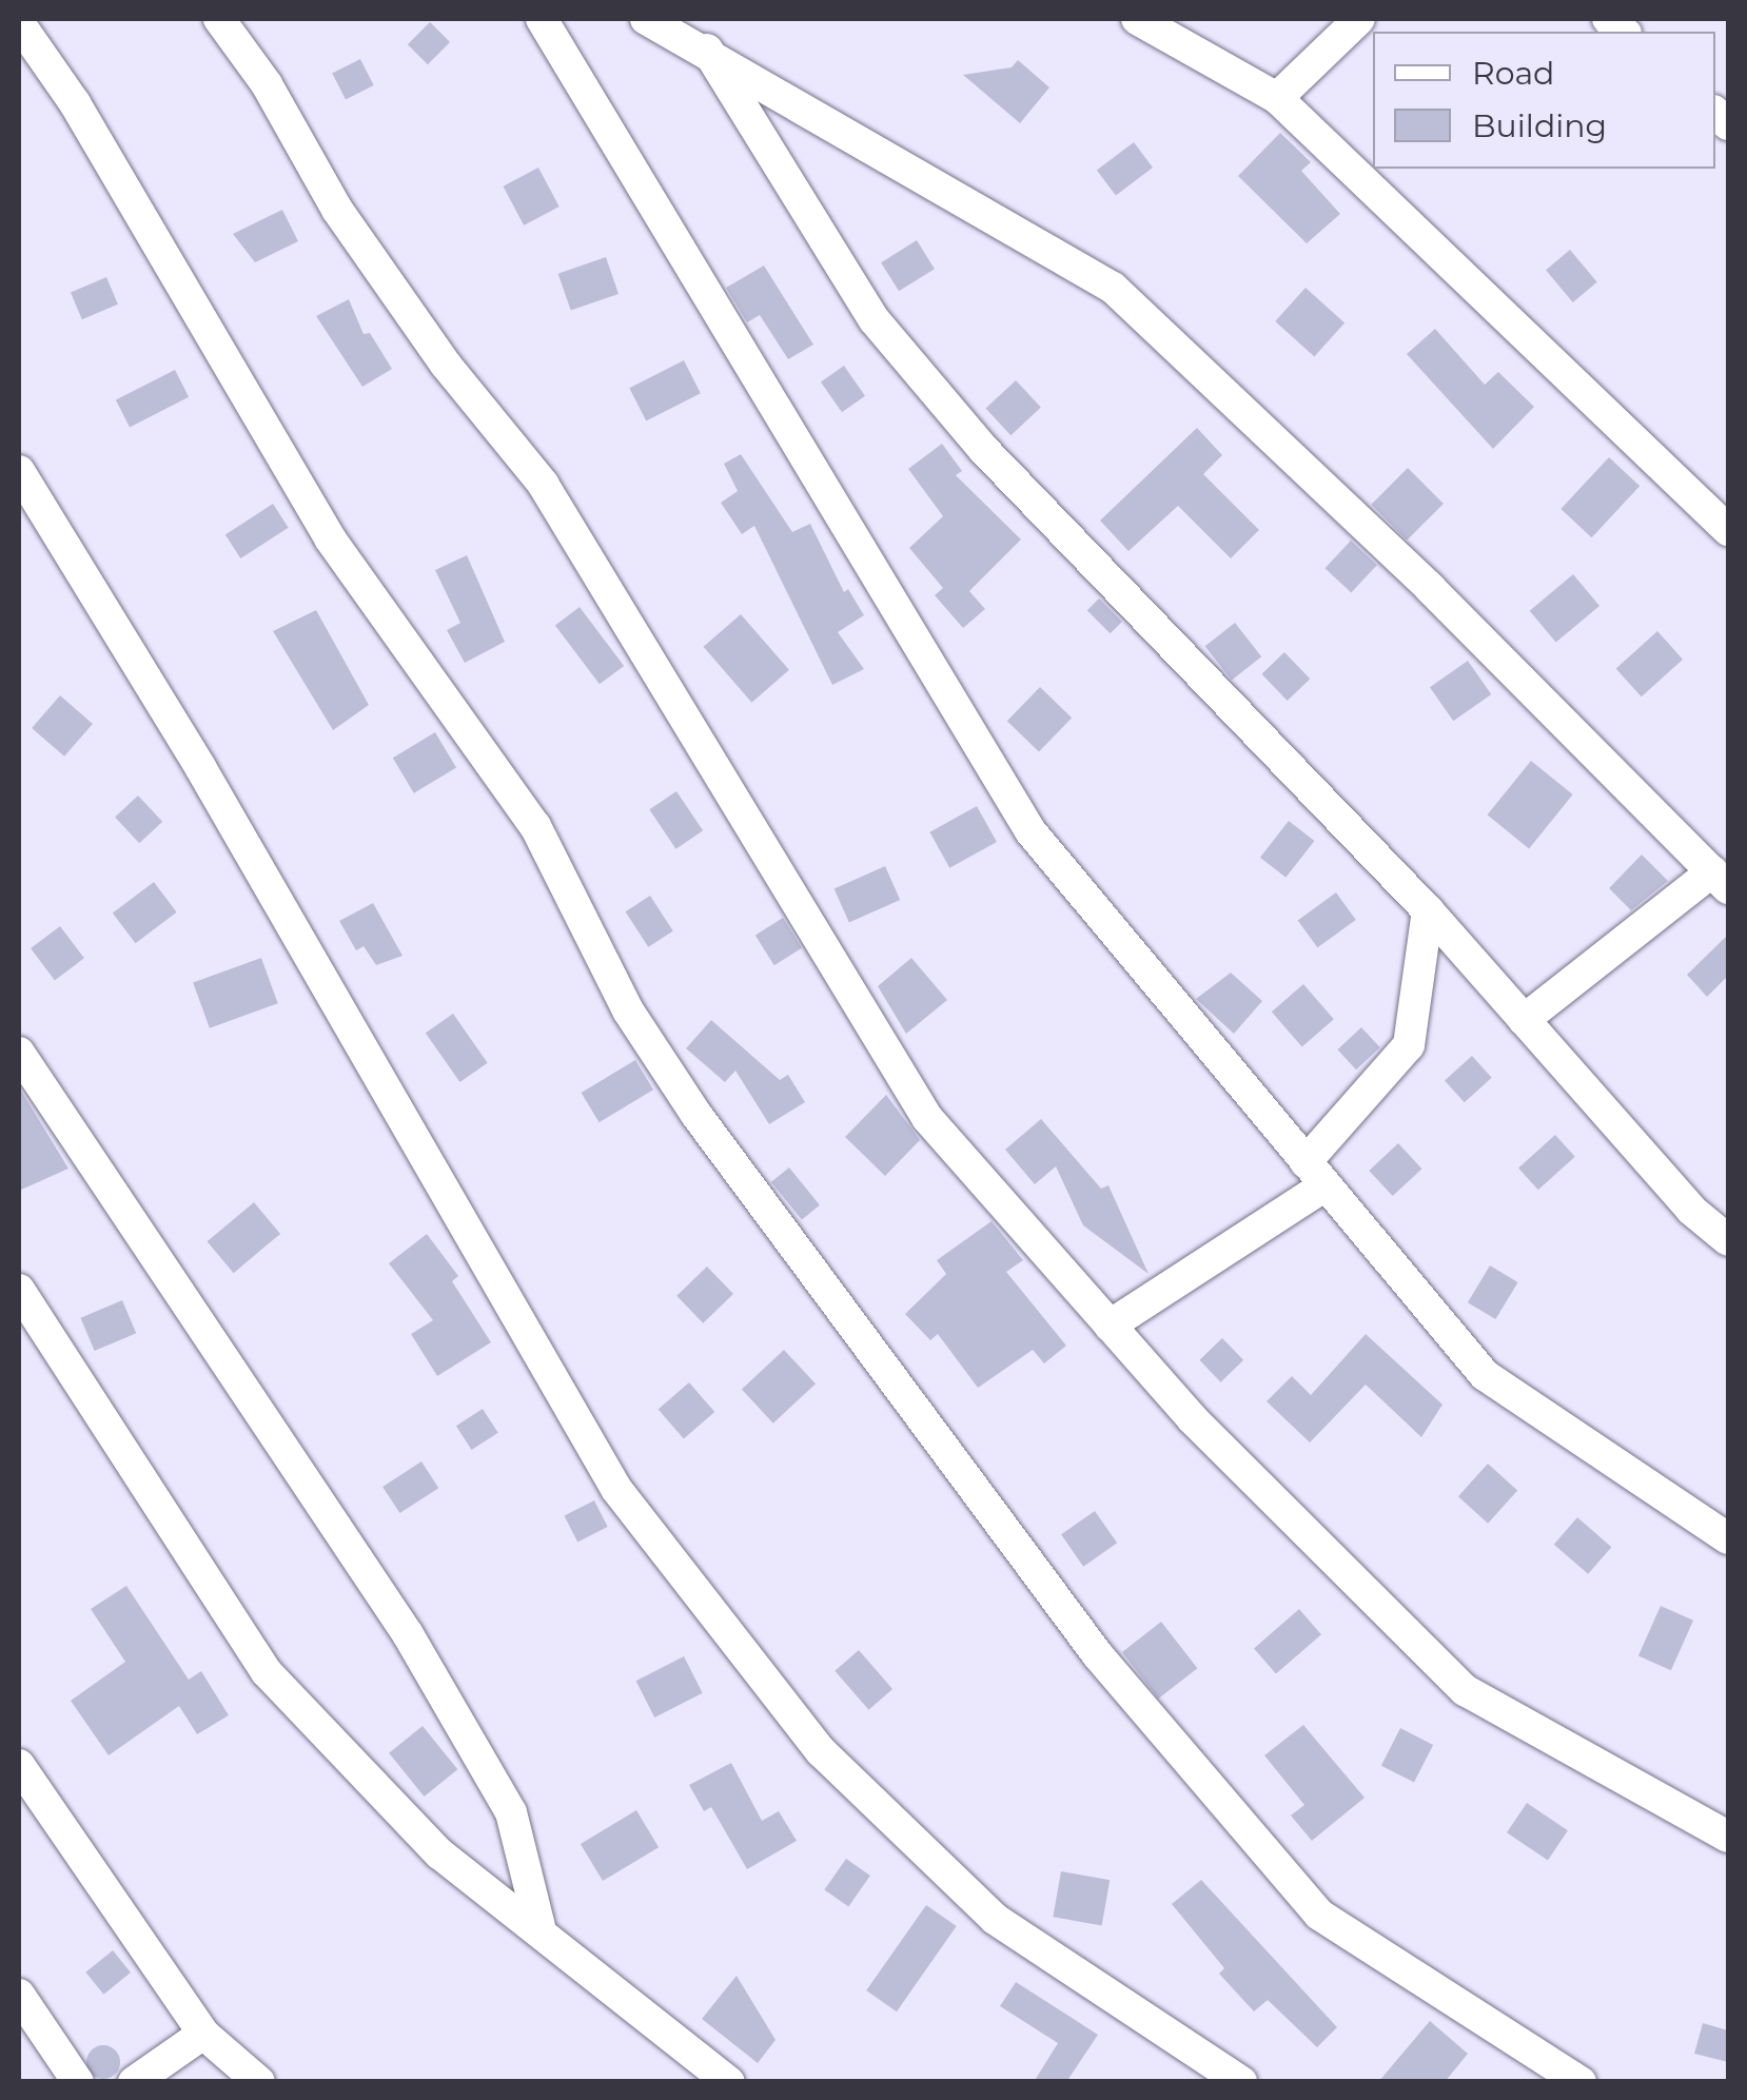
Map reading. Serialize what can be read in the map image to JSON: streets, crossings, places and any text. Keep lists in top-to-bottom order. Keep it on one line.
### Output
{"legend":["Road","Building"]}
